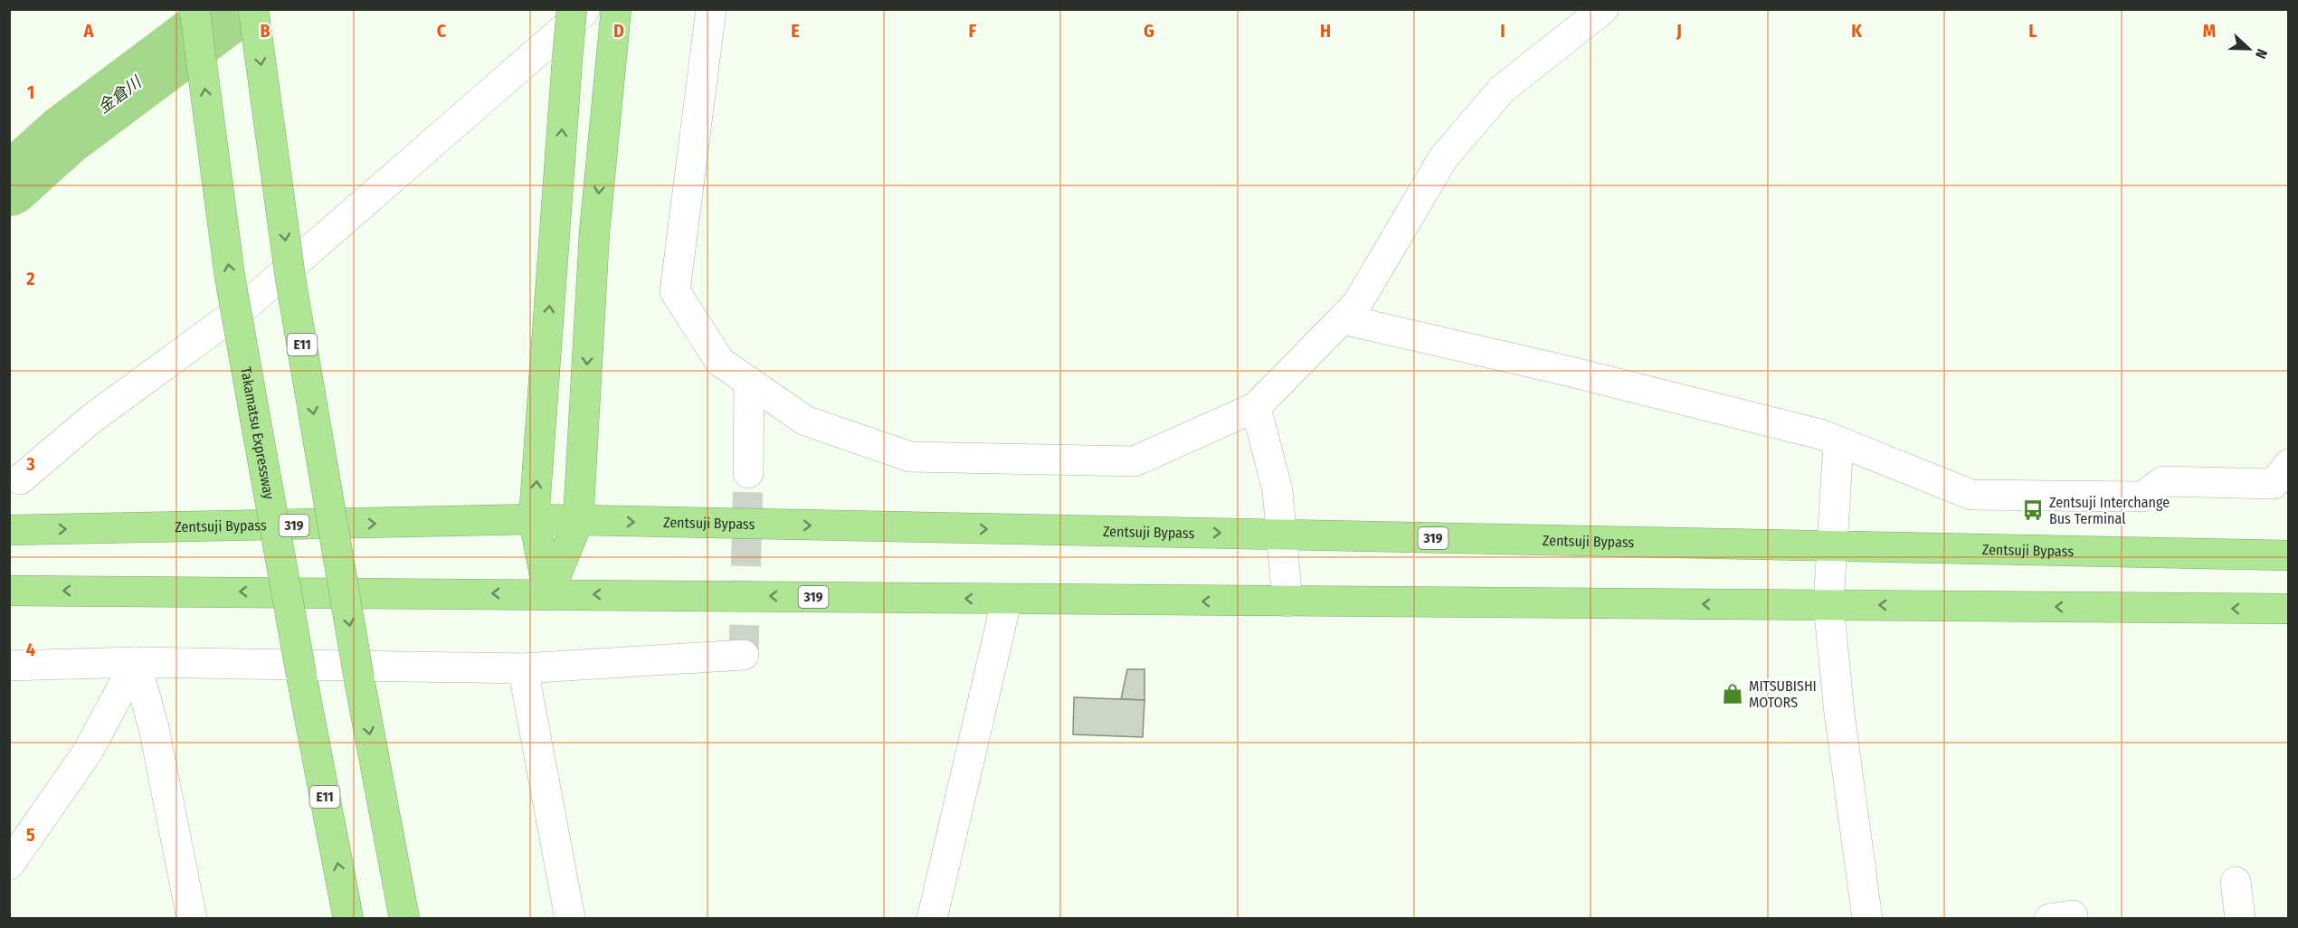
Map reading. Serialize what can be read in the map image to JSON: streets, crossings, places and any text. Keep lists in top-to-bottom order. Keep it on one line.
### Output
{"streets":{"highway":["E11","Takamatsu Expressway","Zentsuji Bypass","319"]},"water":["金倉川"],"places":{"bus stop":["Zentsuji Interchange Bus Terminal"],"shop":["MITSUBISHI MOTORS"]},"north":"right","grid":{"columns":["A","B","C","D","E","F","G","H","I","J","K","L","M"],"rows":["1","2","3","4","5"]}}
